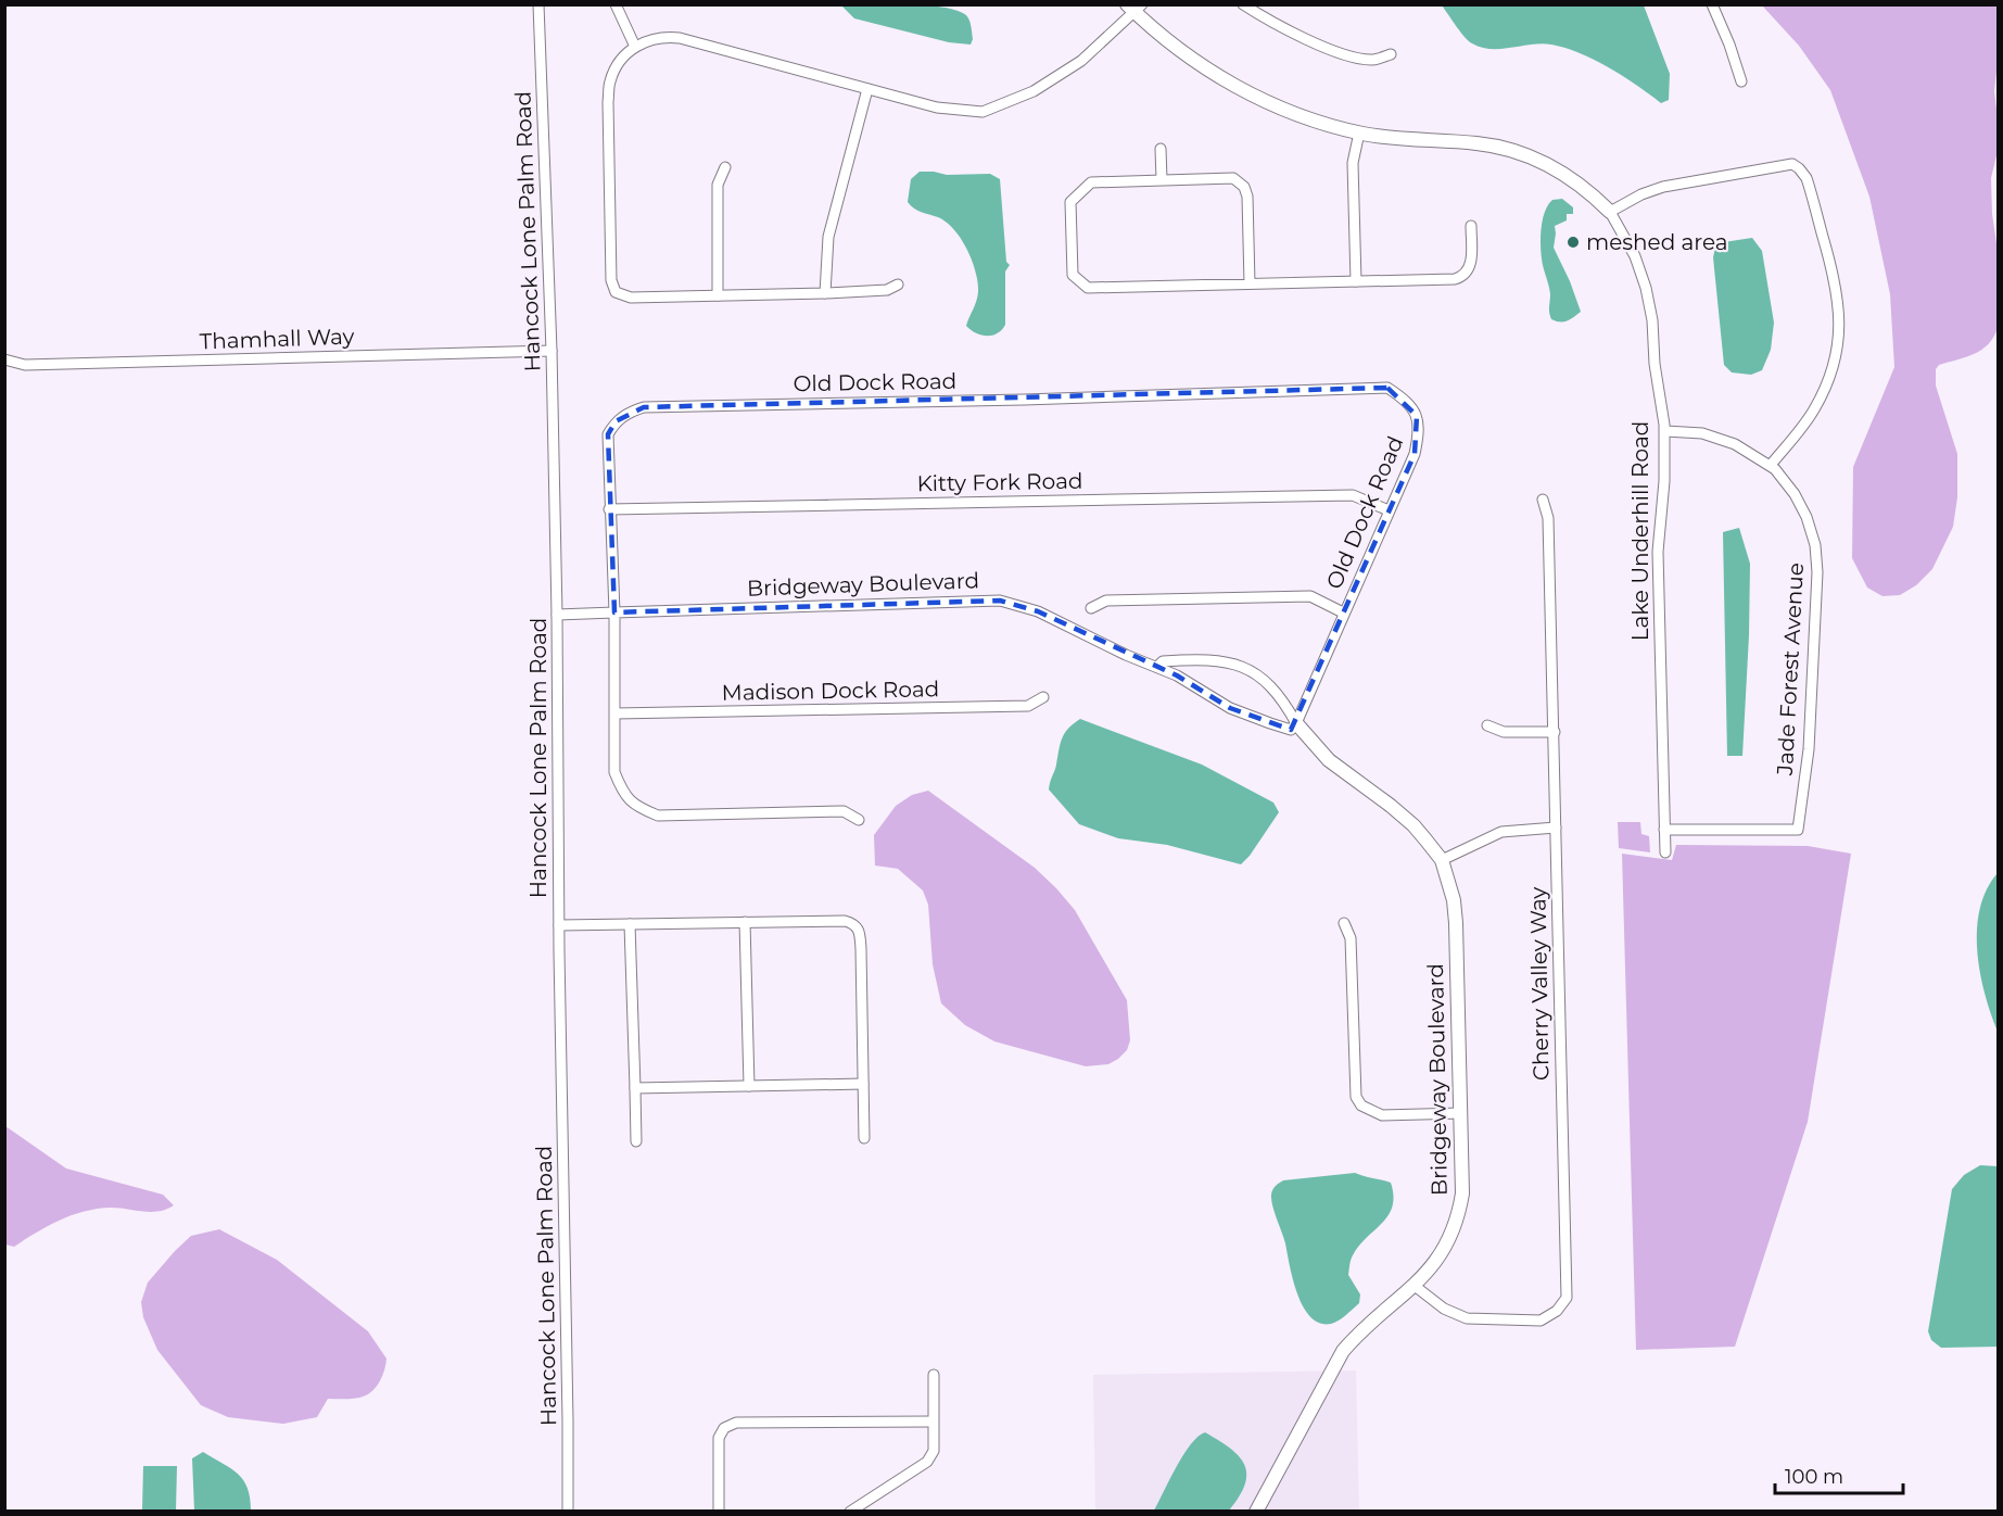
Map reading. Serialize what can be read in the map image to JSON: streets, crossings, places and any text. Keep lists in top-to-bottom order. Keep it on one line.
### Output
{"streets":{"street":["Hancock Lone Palm Road","Thamhall Way","Old Dock Road","Kitty Fork Road","Lake Underhill Road","Bridgeway Boulevard","Jade Forest Avenue","Madison Dock Road","Cherry Valley Way"]},"crossings":[["Hancock Lone Palm Road","Thamhall Way"],["Hancock Lone Palm Road","Bridgeway Boulevard"],["Old Dock Road","Kitty Fork Road"],["Old Dock Road","Bridgeway Boulevard"],["Old Dock Road","Madison Dock Road"],["Lake Underhill Road","Jade Forest Avenue"],["Bridgeway Boulevard","Cherry Valley Way"]],"places":["meshed area"],"scale_bar":"100 m"}
